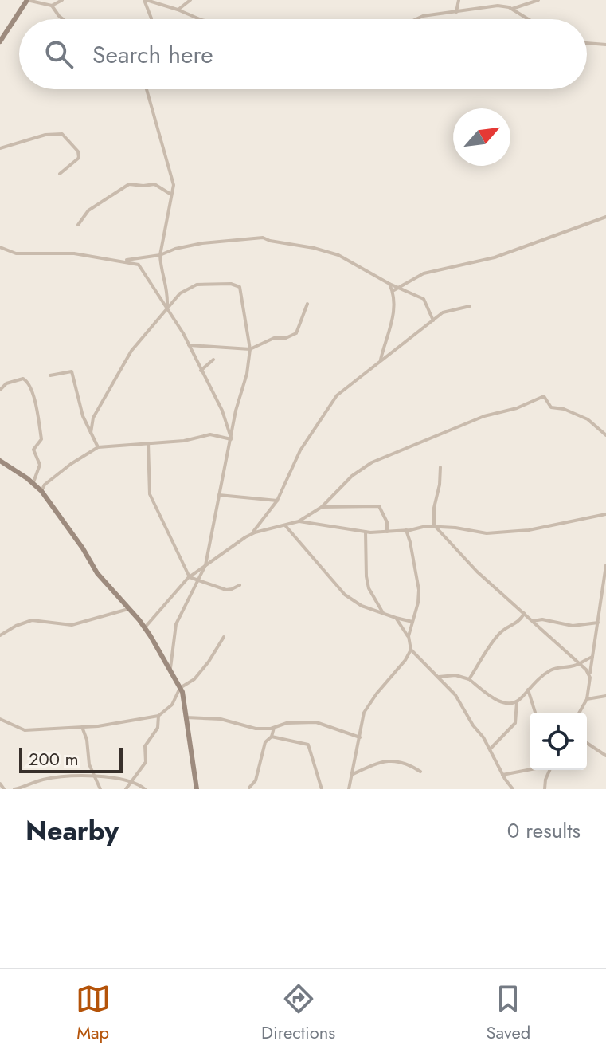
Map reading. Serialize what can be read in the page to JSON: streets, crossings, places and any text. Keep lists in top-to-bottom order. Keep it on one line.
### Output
{"scale_bar":"200 m","north":"top right","page":{"search":"Search here","scale":"200 m","heading":["Nearby","0 results"],"nav":["Map","Directions","Saved"]}}
